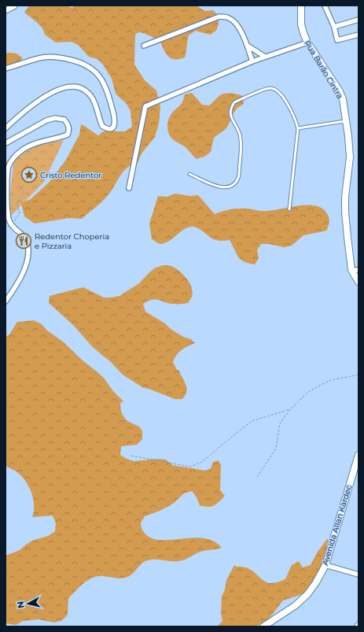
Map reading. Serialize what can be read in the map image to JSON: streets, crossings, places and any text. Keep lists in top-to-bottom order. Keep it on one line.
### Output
{"streets":{"street":["Rua Barão Cintra","Avenida Allan Kardec"]},"places":{"place":["Cristo Redentor"],"restaurant":["Redentor Choperia e Pizzaria"]},"north":"left"}
